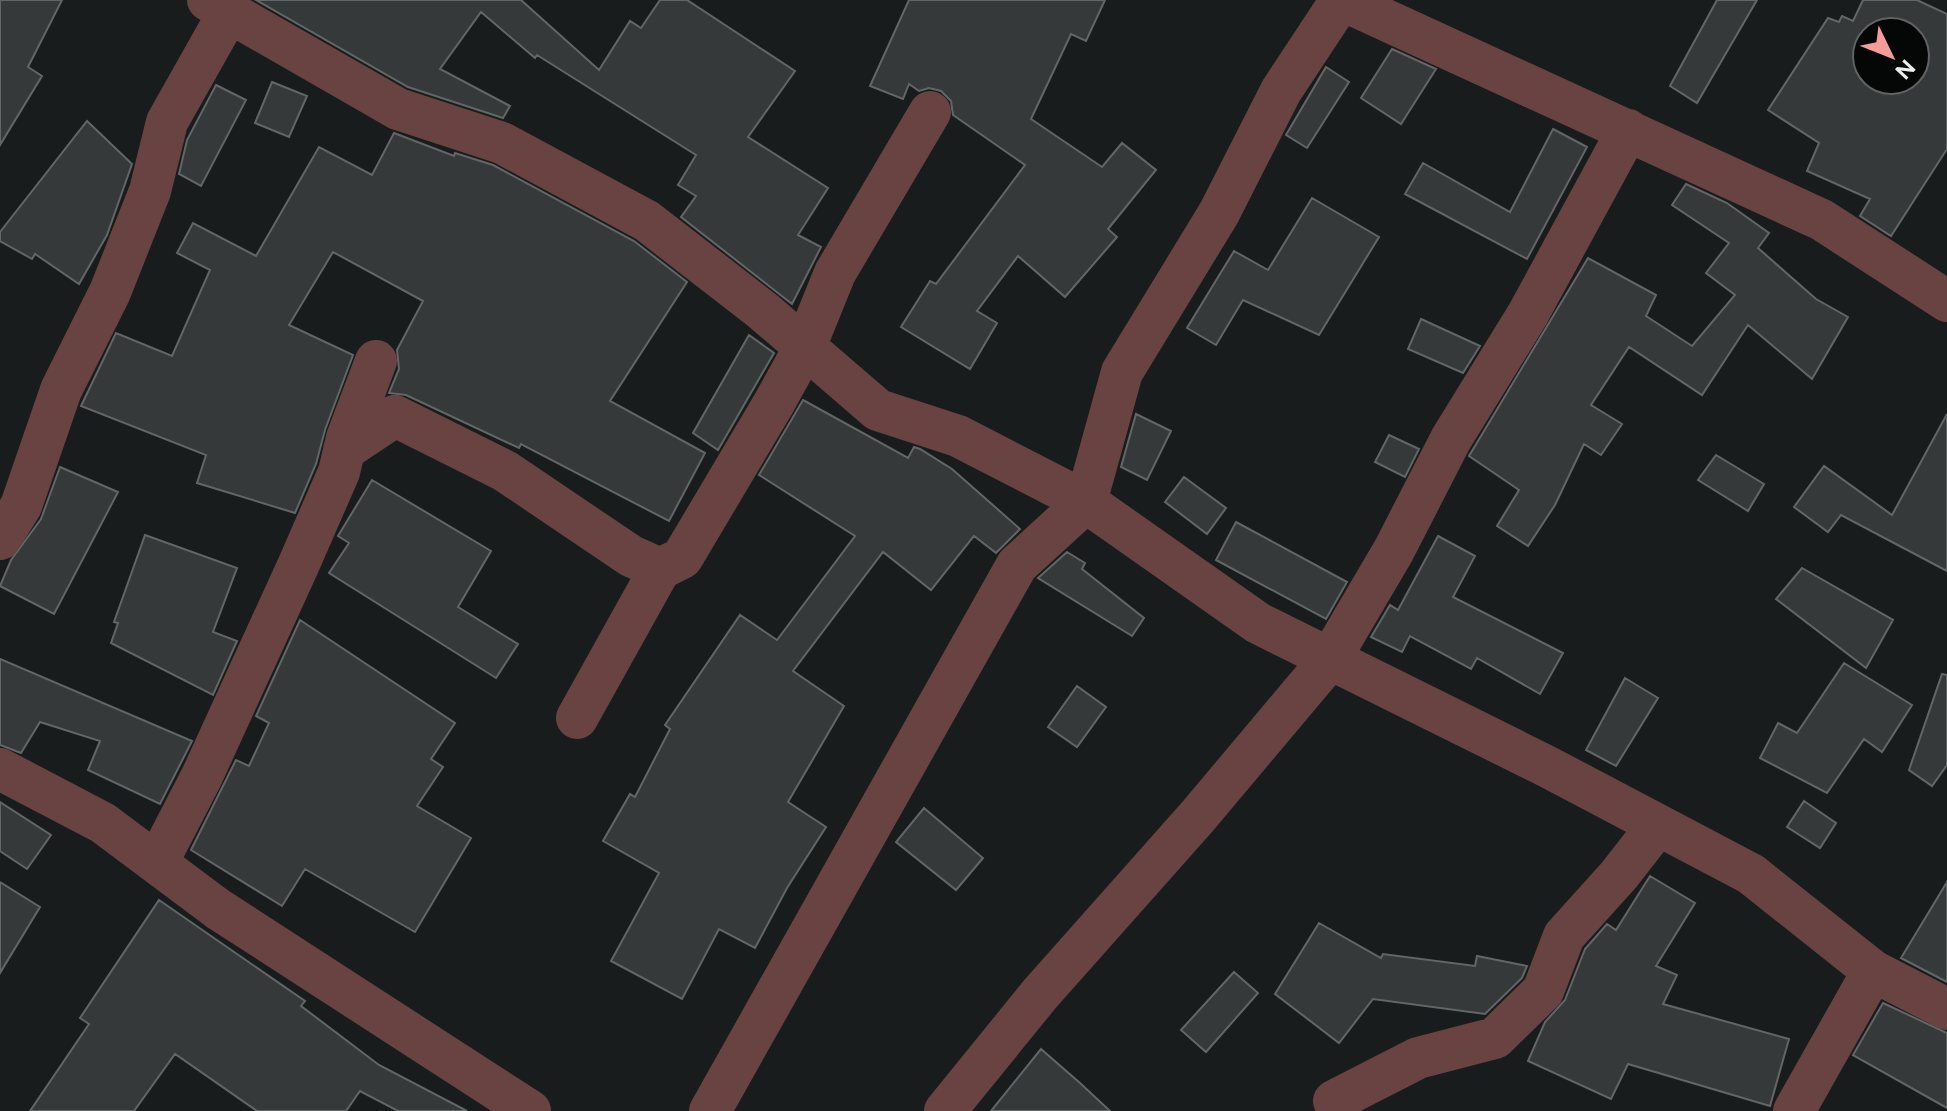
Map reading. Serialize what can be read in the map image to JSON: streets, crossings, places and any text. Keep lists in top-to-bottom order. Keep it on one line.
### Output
{"north":"bottom right"}
